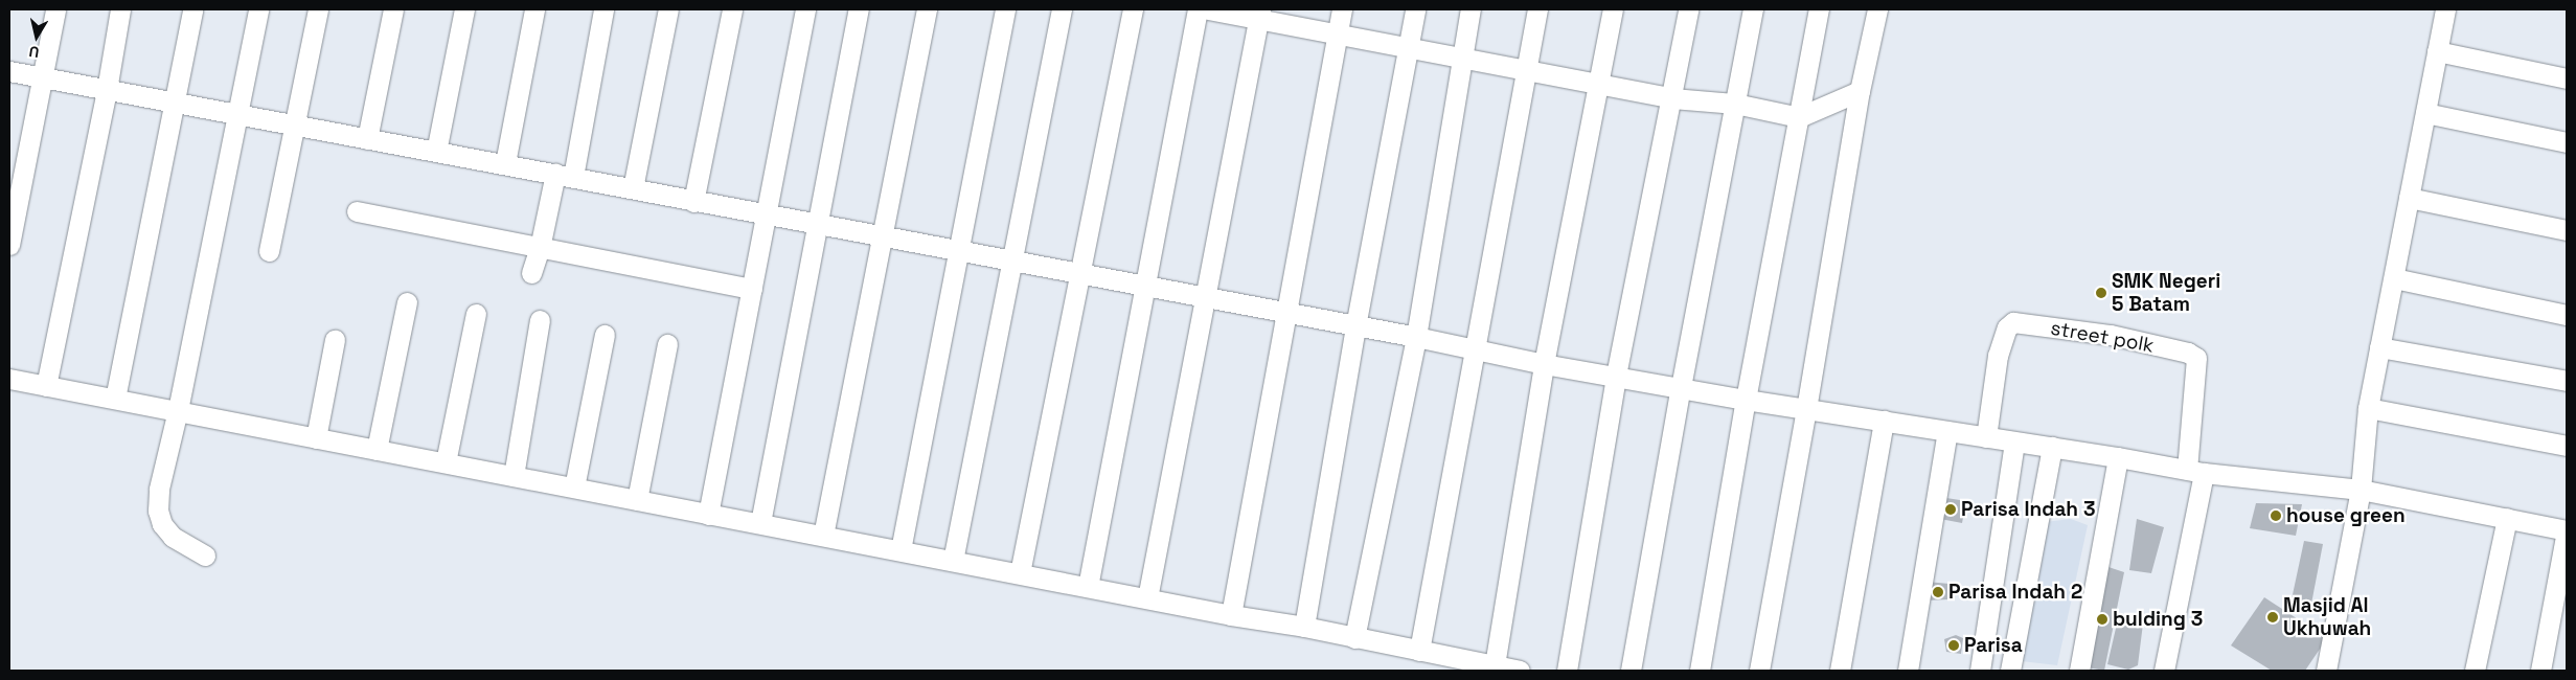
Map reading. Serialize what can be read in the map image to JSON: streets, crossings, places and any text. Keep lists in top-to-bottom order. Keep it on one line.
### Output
{"streets":{"street":["street polk"]},"places":["SMK Negeri 5 Batam","Parisa Indah 3","house green","Parisa Indah 2","Masjid Al Ukhuwah","bulding 3","Parisa"],"north":"bottom"}
